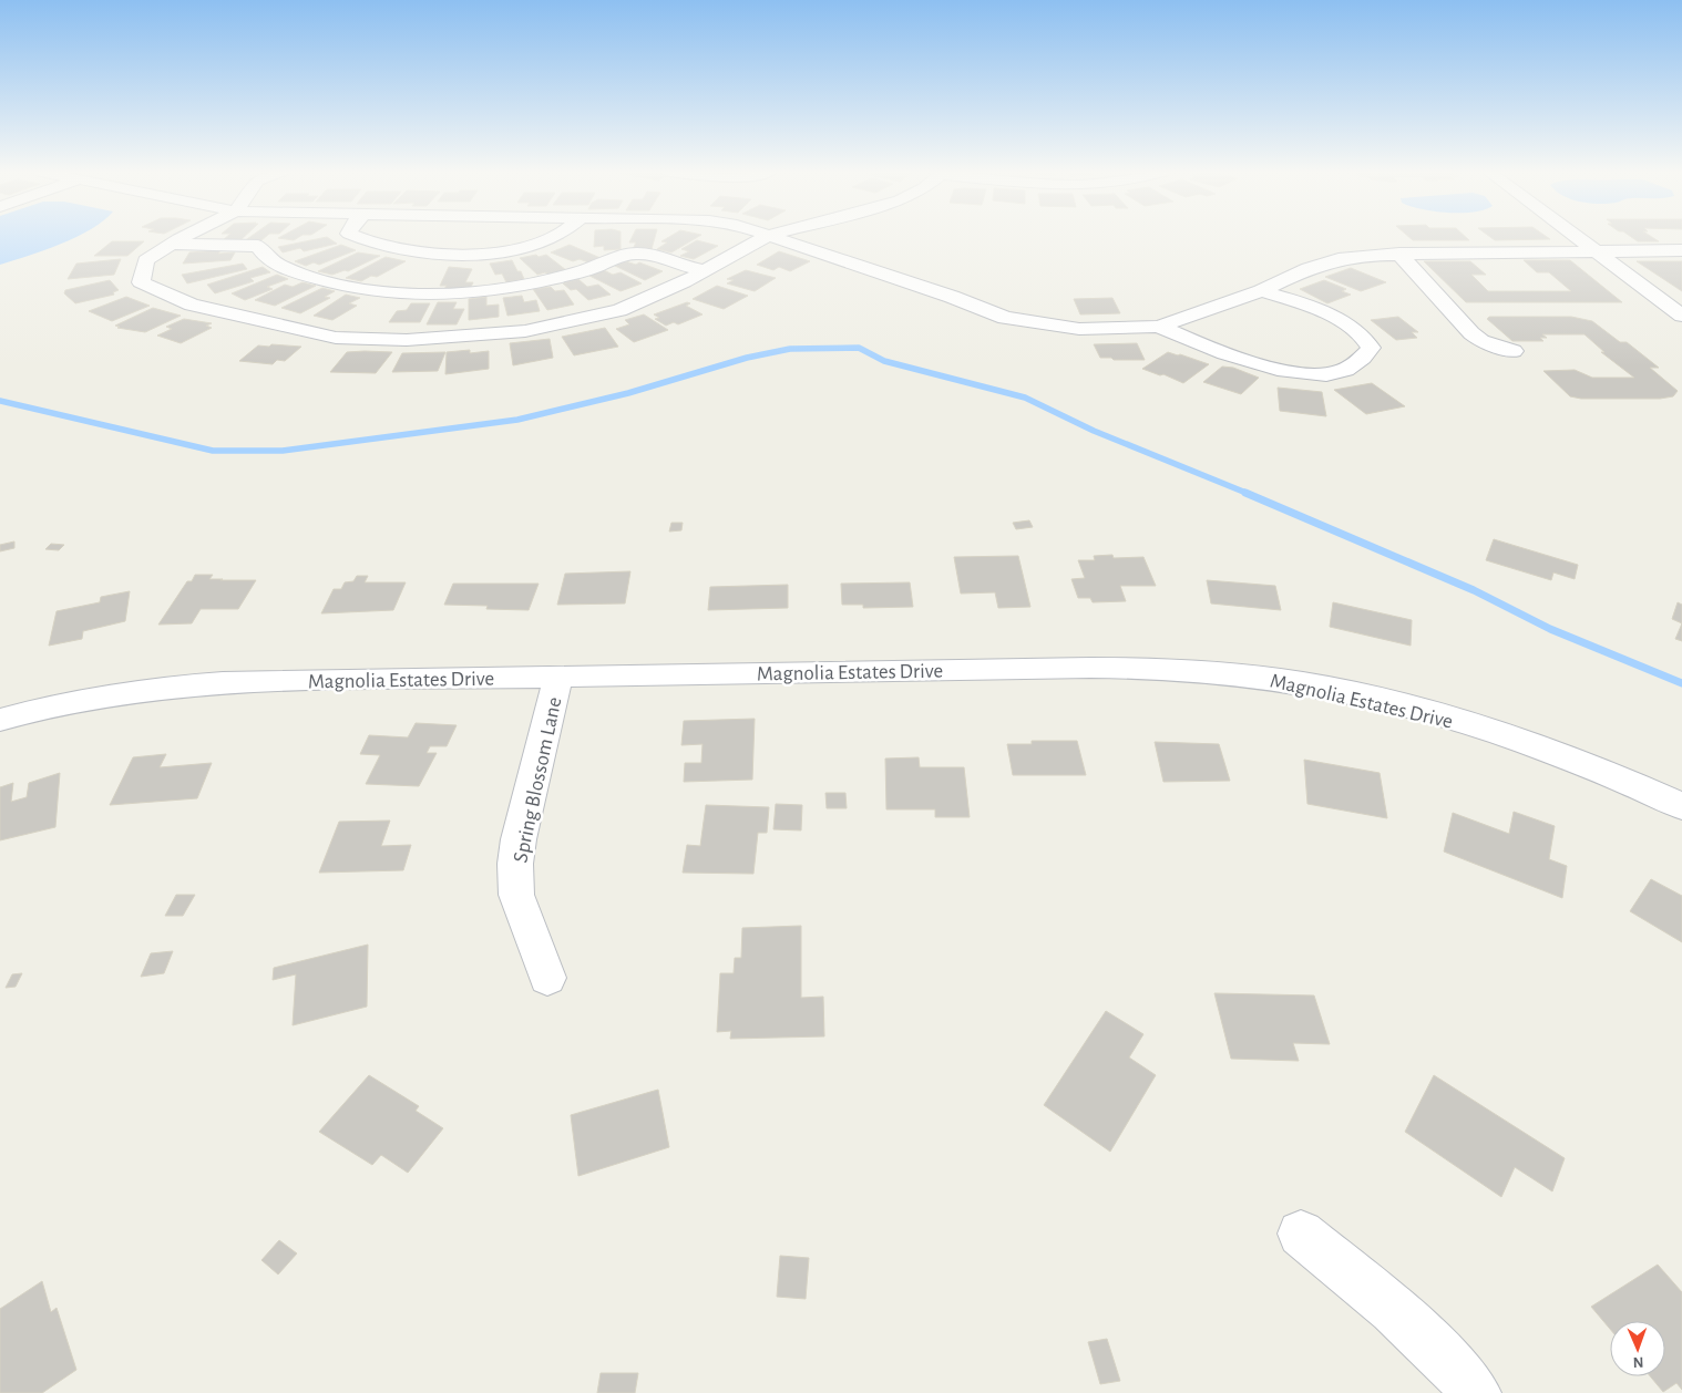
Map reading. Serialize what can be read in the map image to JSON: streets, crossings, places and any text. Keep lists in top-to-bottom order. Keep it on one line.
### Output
{"streets":{"street":["Magnolia Estates Drive","Spring Blossom Lane"]},"crossings":[["Magnolia Estates Drive","Spring Blossom Lane"]],"north":"bottom"}
